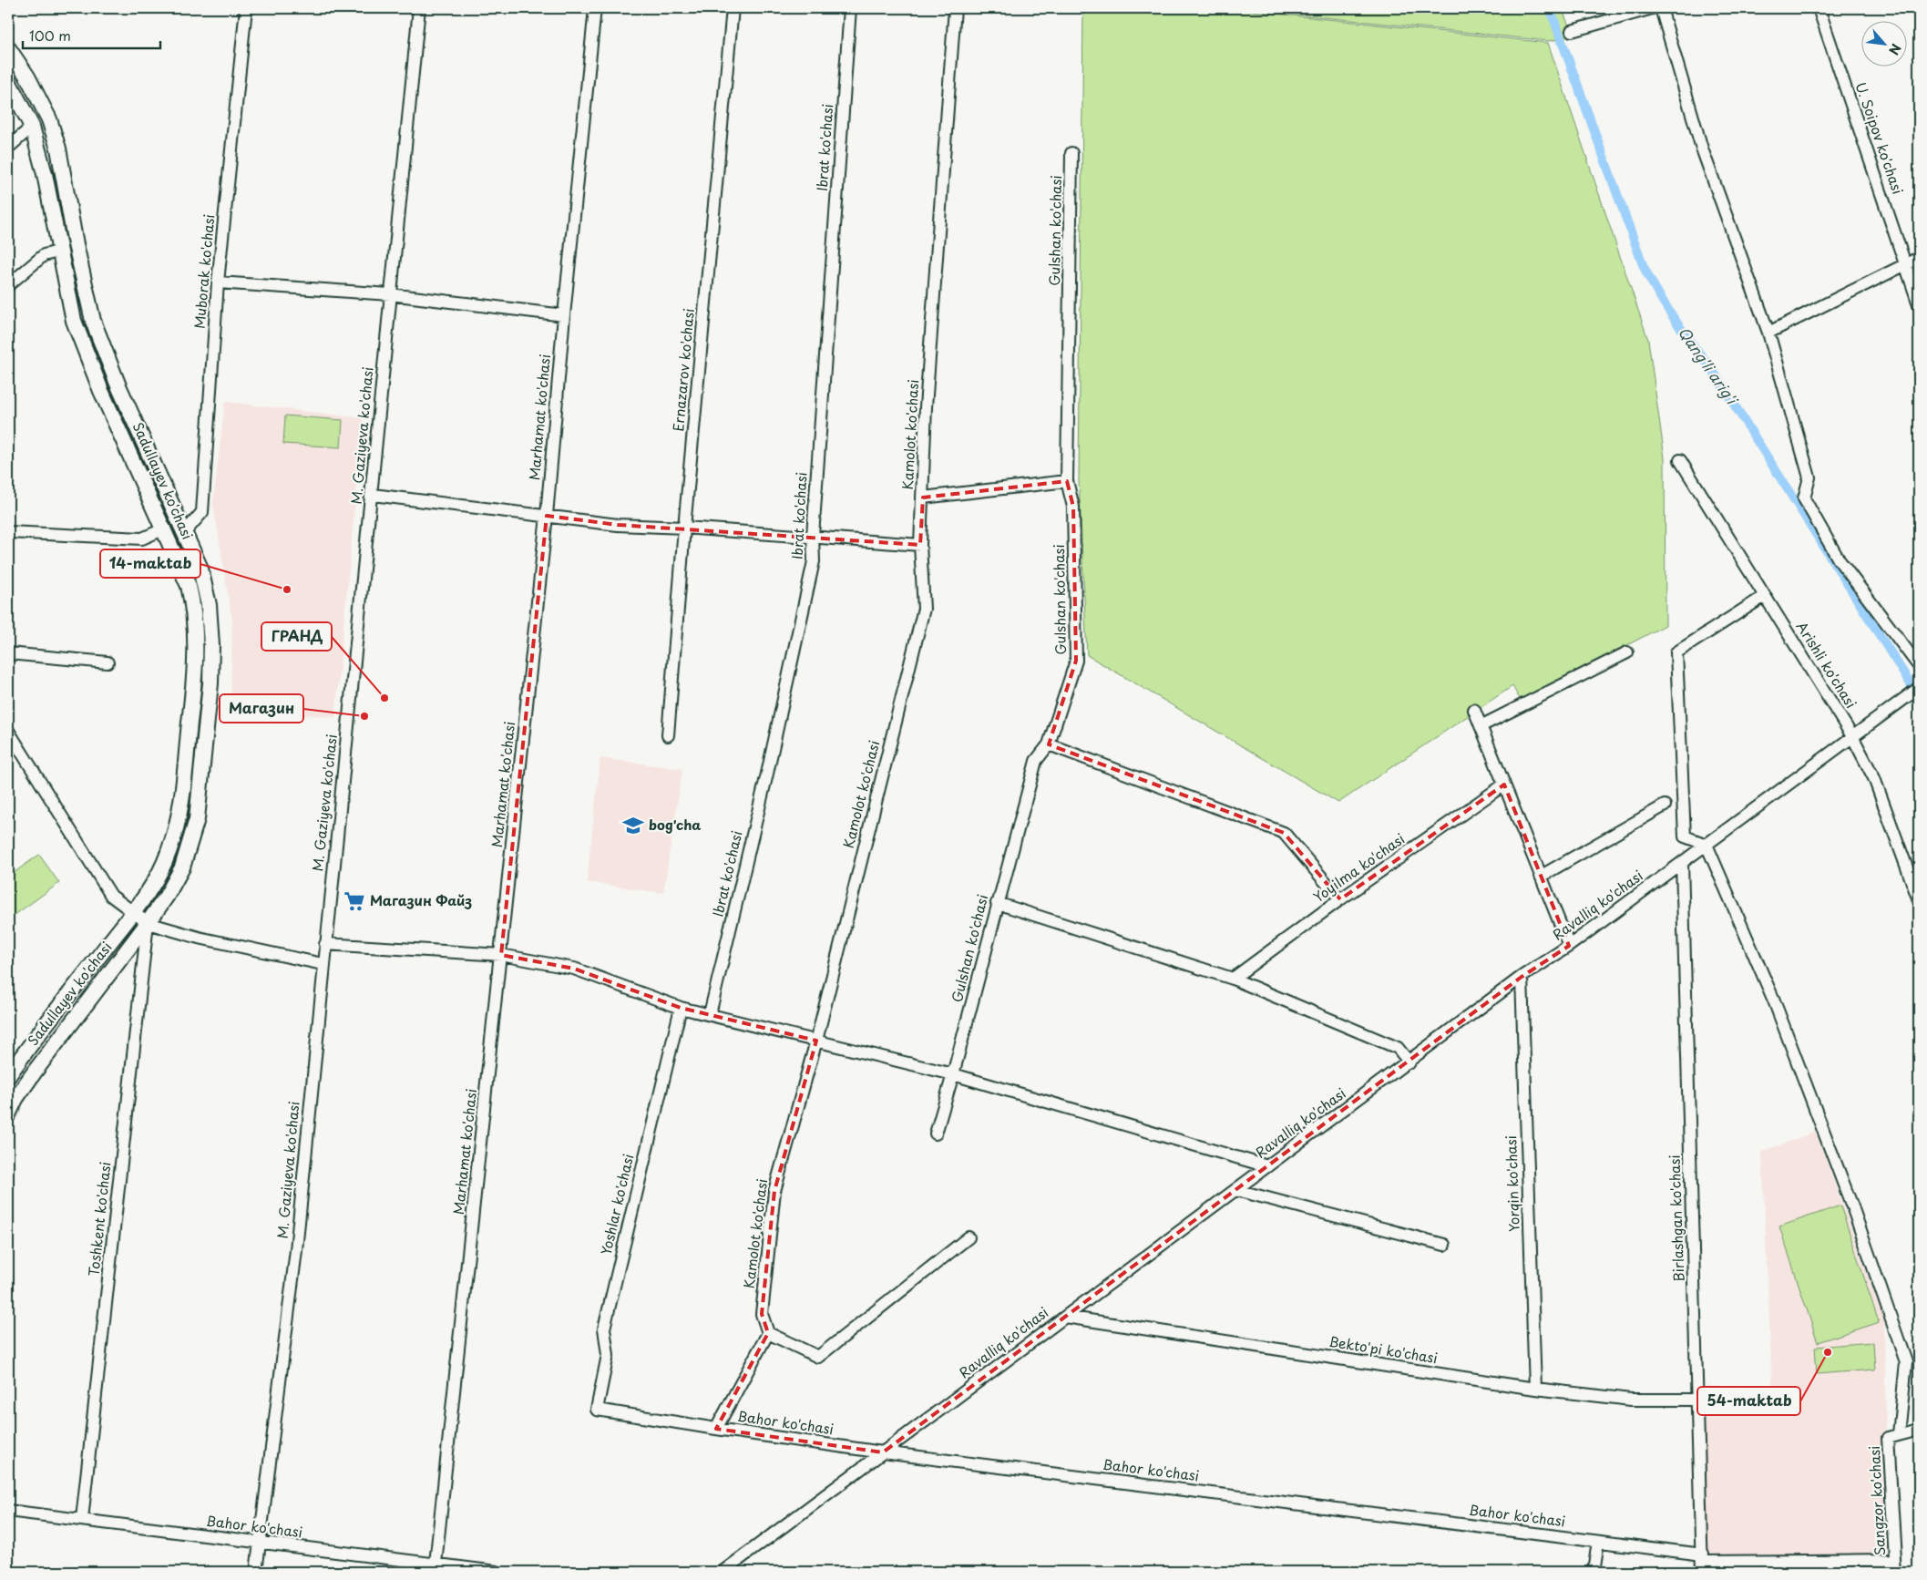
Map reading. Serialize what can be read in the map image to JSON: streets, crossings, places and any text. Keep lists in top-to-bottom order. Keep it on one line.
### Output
{"streets":{"main road":["Sadullayev ko'chasi"],"street":["U. Soipov ko'chasi","Ibrat ko'chasi","Gulshan ko'chasi","Muborak ko'chasi","Ernazarov ko'chasi","Marhamat ko'chasi","Kamolot ko'chasi","M. Gaziyeva ko'chasi","Arishli ko'chasi","Yoyilma ko'chasi","Ravalliq ko'chasi","Yorqin ko'chasi","Yoshlar ko'chasi","Birlashgan ko'chasi","Toshkent ko'chasi","Bekto'pi ko'chasi","Bahor ko'chasi","Sangzor ko'chasi"]},"crossings":[["Muborak ko'chasi","Sadullayev ko'chasi"],["Marhamat ko'chasi","Bahor ko'chasi"],["M. Gaziyeva ko'chasi","Bahor ko'chasi"],["Sadullayev ko'chasi","Toshkent ko'chasi"],["Arishli ko'chasi","Ravalliq ko'chasi"],["Ravalliq ko'chasi","Yorqin ko'chasi"],["Ravalliq ko'chasi","Birlashgan ko'chasi"],["Ravalliq ko'chasi","Bekto'pi ko'chasi"],["Ravalliq ko'chasi","Bahor ko'chasi"],["Yorqin ko'chasi","Bekto'pi ko'chasi"],["Yoshlar ko'chasi","Bahor ko'chasi"],["Birlashgan ko'chasi","Bekto'pi ko'chasi"],["Birlashgan ko'chasi","Bahor ko'chasi"],["Toshkent ko'chasi","Bahor ko'chasi"],["Bahor ko'chasi","Sangzor ko'chasi"]],"water":["Qang'li arig'i"],"places":{"other":["14-maktab","ГРАНД","Магазин","54-maktab"],"school or university":["bog'cha"],"supermarket":["Магазин Файз"]},"scale_bar":"100 m","north":"bottom right"}
